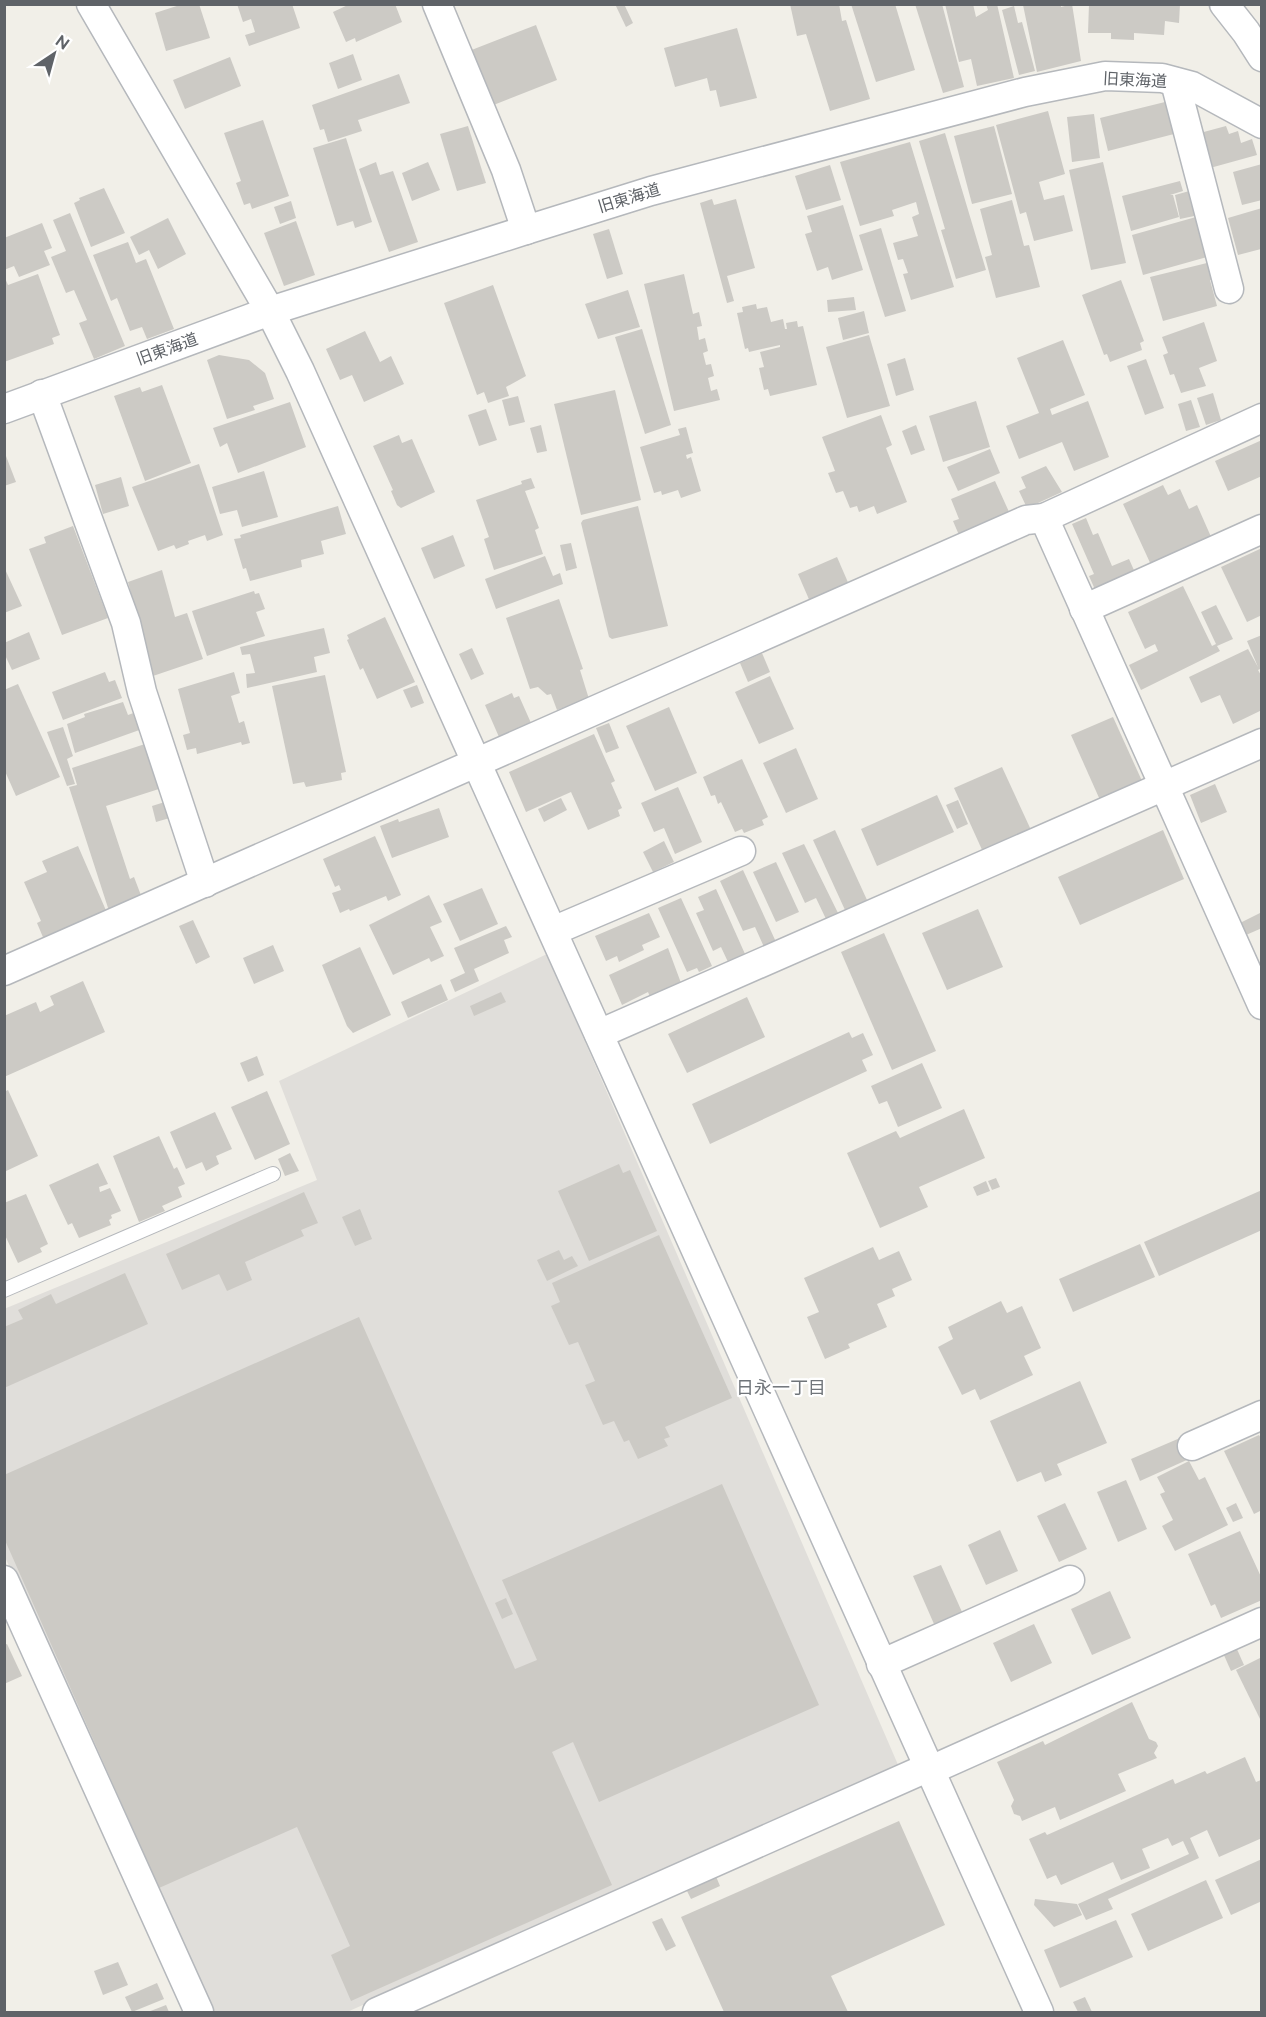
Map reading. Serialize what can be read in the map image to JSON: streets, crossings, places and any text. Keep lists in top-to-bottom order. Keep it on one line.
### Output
{"streets":{"street":["旧東海道"]},"districts":["日永一丁目"],"north":"top right"}
